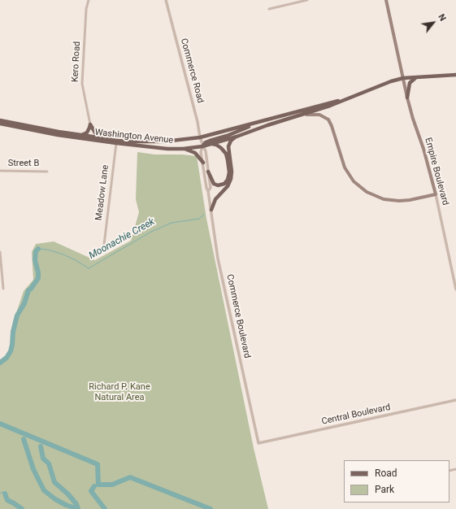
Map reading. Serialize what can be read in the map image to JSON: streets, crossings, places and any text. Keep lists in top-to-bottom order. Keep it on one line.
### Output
{"streets":{"main road":["Washington Avenue","Empire Boulevard"],"street":["Kero Road","Commerce Road","Street B","Meadow Lane","Commerce Boulevard","Central Boulevard"]},"crossings":[["Commerce Road","Washington Avenue"],["Commerce Road","Commerce Boulevard"],["Washington Avenue","Empire Boulevard"],["Washington Avenue","Meadow Lane"],["Washington Avenue","Commerce Boulevard"],["Commerce Boulevard","Central Boulevard"]],"water":["Moonachie Creek"],"parks":["Richard P. Kane Natural Area"],"legend":["Road","Park"],"north":"top right"}
